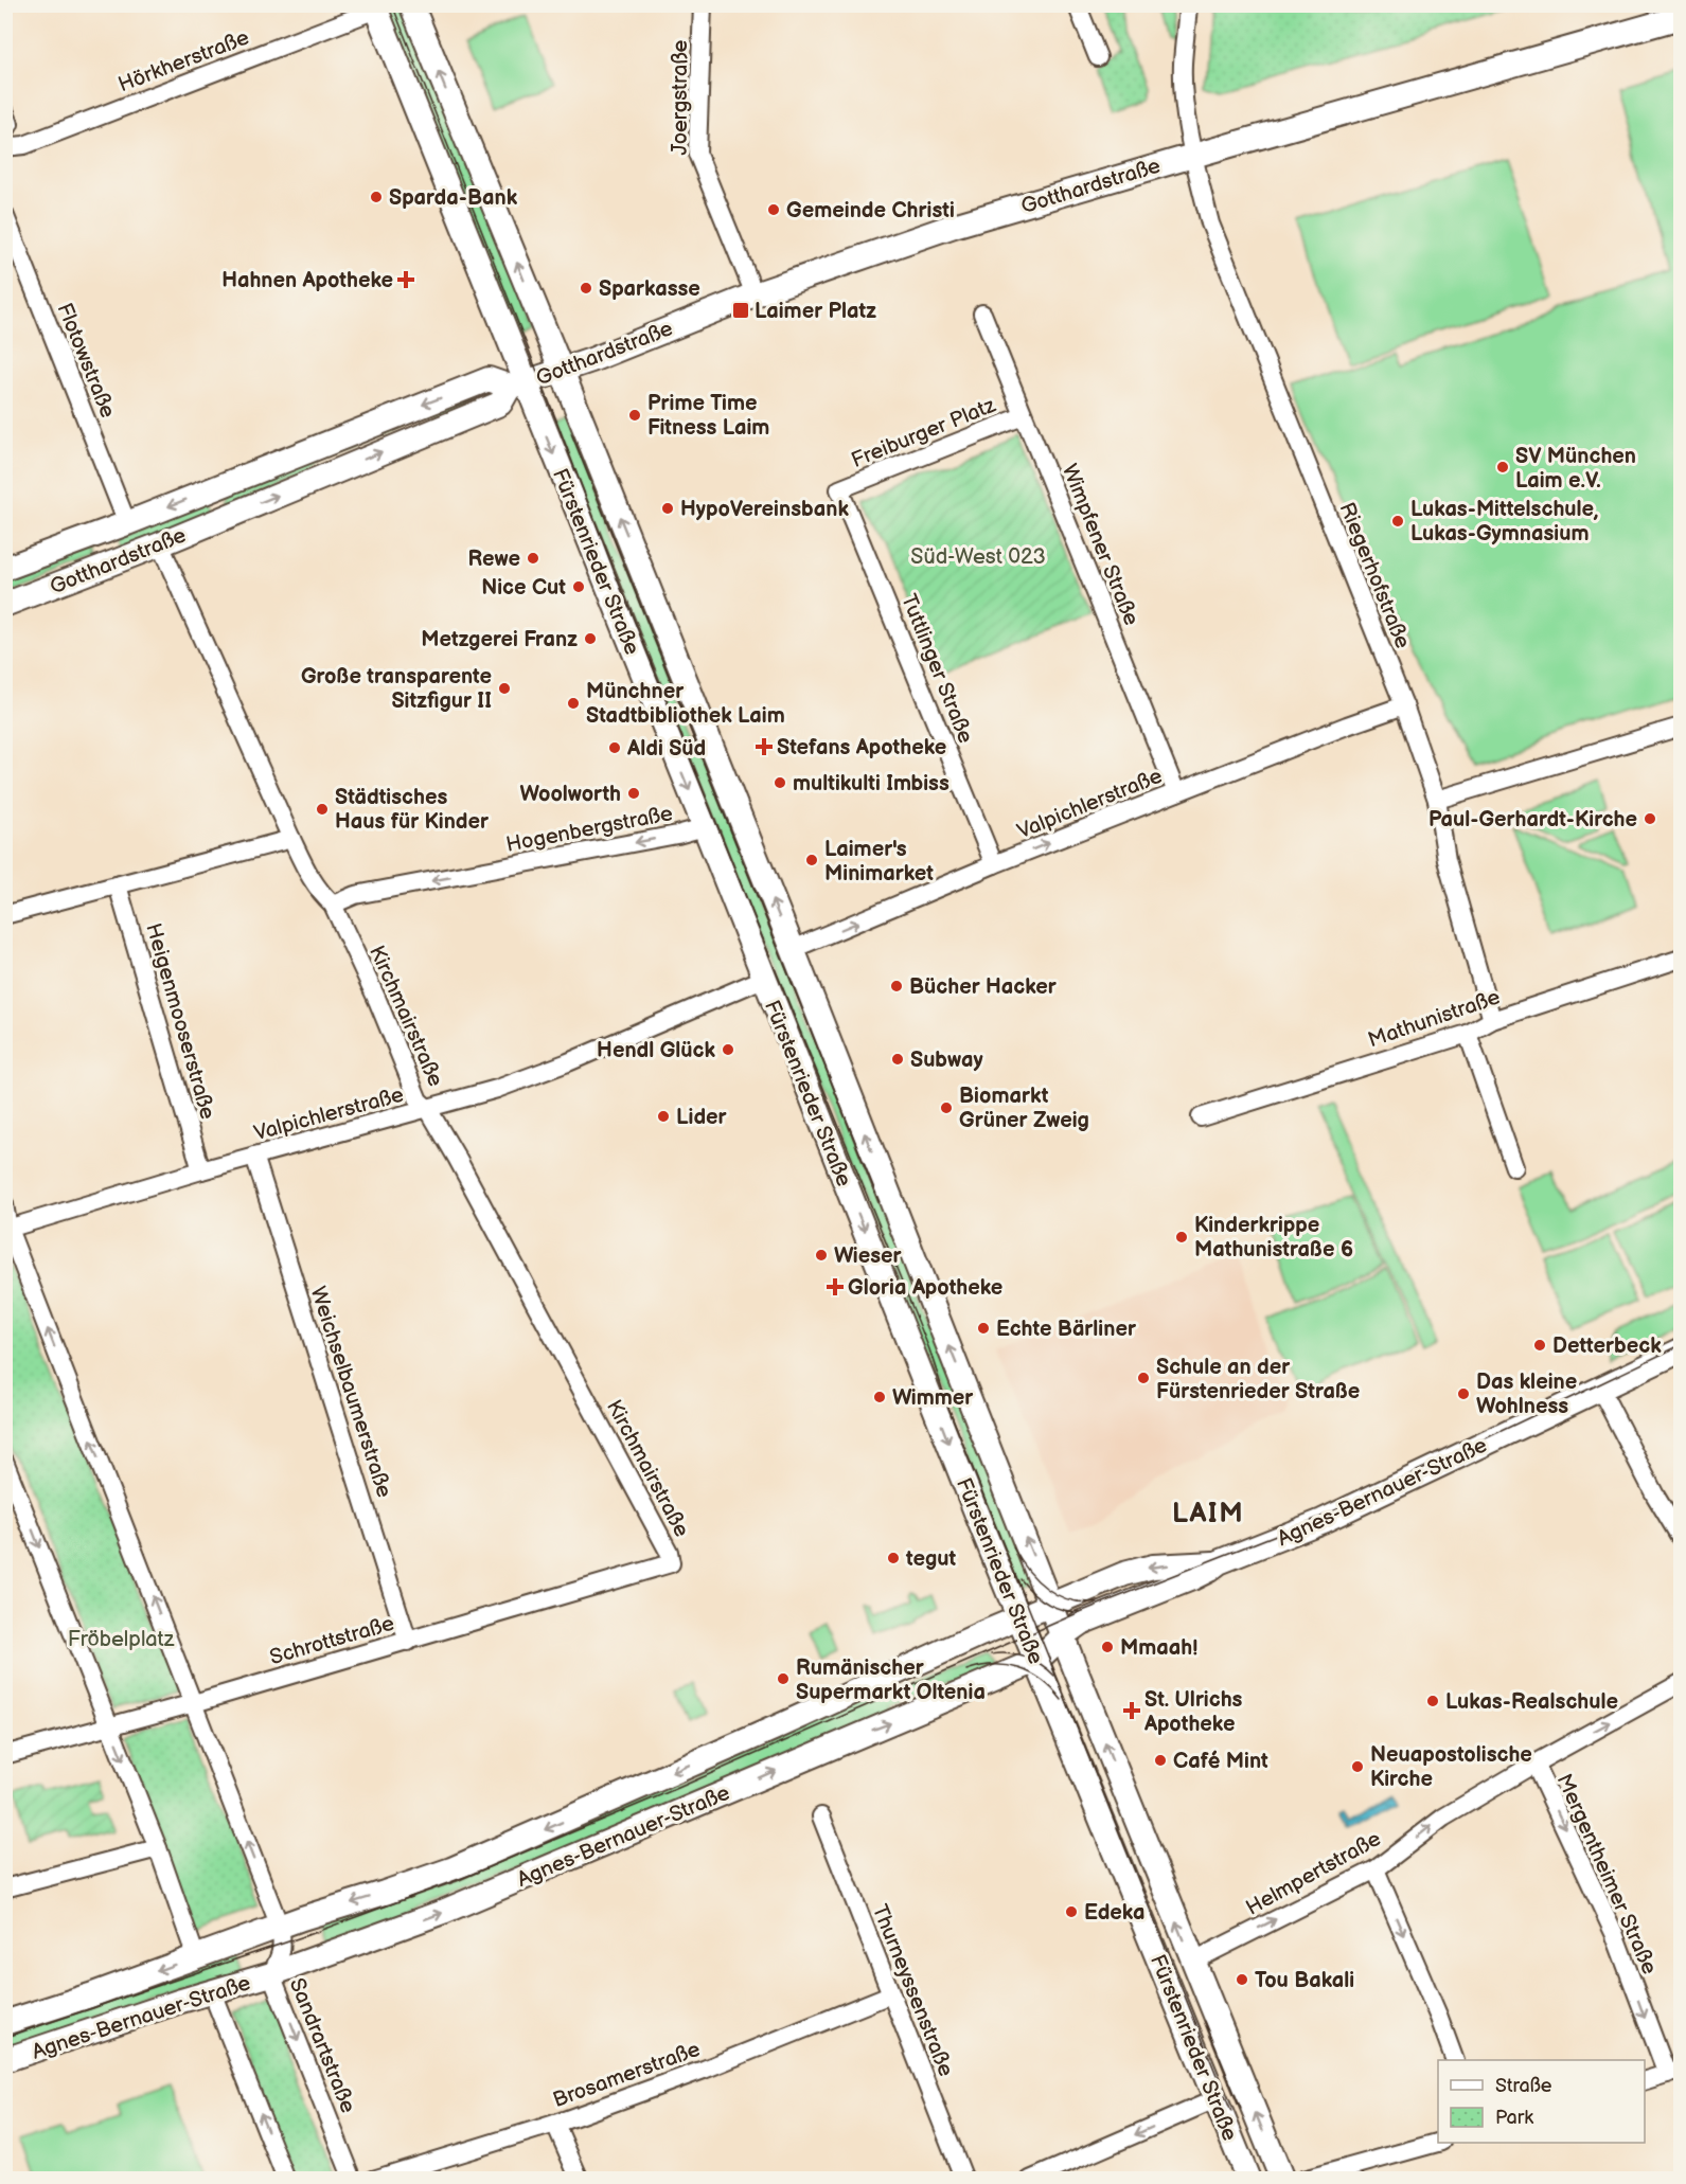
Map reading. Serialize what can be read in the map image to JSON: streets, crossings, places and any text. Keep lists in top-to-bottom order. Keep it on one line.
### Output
{"streets":{"main road":["Gotthardstraße","Fürstenrieder Straße","Agnes-Bernauer-Straße"],"street":["Hörkherstraße","Joergstraße","Flotowstraße","Freiburger Platz","Wimpfener Straße","Riegerhofstraße","Tuttlinger Straße","Valpichlerstraße","Hogenbergstraße","Kirchmairstraße","Mathunistraße","Heigenmooserstraße","Weichselbaumerstraße","Schrottstraße","Helmpertstraße","Mergentheimer Straße","Thurneyssenstraße","Sandrartstraße","Brosamerstraße"]},"crossings":[["Hörkherstraße","Fürstenrieder Straße"],["Joergstraße","Gotthardstraße"],["Gotthardstraße","Flotowstraße"],["Gotthardstraße","Fürstenrieder Straße"],["Gotthardstraße","Riegerhofstraße"],["Gotthardstraße","Kirchmairstraße"],["Freiburger Platz","Wimpfener Straße"],["Freiburger Platz","Tuttlinger Straße"],["Wimpfener Straße","Valpichlerstraße"],["Fürstenrieder Straße","Valpichlerstraße"],["Fürstenrieder Straße","Hogenbergstraße"],["Fürstenrieder Straße","Agnes-Bernauer-Straße"],["Fürstenrieder Straße","Helmpertstraße"],["Riegerhofstraße","Valpichlerstraße"],["Riegerhofstraße","Mathunistraße"],["Tuttlinger Straße","Valpichlerstraße"],["Valpichlerstraße","Kirchmairstraße"],["Valpichlerstraße","Heigenmooserstraße"],["Valpichlerstraße","Weichselbaumerstraße"],["Hogenbergstraße","Kirchmairstraße"],["Kirchmairstraße","Schrottstraße"],["Weichselbaumerstraße","Schrottstraße"],["Agnes-Bernauer-Straße","Sandrartstraße"],["Helmpertstraße","Mergentheimer Straße"],["Thurneyssenstraße","Brosamerstraße"]],"one_way":["Hogenbergstraße","Helmpertstraße","Mergentheimer Straße"],"districts":["LAIM"],"parks":["Süd-West 023","Fröbelplatz"],"places":{"other":["Sparda-Bank","Gemeinde Christi","Sparkasse","Prime Time Fitness Laim","SV München Laim e.V.","HypoVereinsbank","Lukas-Mittelschule, Lukas-Gymnasium","Rewe","Nice Cut","Metzgerei Franz","Große transparente Sitzfigur II","Münchner Stadtbibliothek Laim","Aldi Süd","multikulti Imbiss","Woolworth","Städtisches Haus für Kinder","Paul-Gerhardt-Kirche","Laimer's Minimarket","Bücher Hacker","Hendl Glück","Subway","Biomarkt Grüner Zweig","Lider","Kinderkrippe Mathunistraße 6","Wieser","Echte Bärliner","Detterbeck","Schule an der Fürstenrieder Straße","Das kleine Wohlness","Wimmer","tegut","Mmaah!","Rumänischer Supermarkt Oltenia","Lukas-Realschule","Café Mint","Neuapostolische Kirche","Edeka","Tou Bakali"],"health":["Hahnen Apotheke","Stefans Apotheke","Gloria Apotheke","St. Ulrichs Apotheke"],"transit":["Laimer Platz"]},"legend":["Straße","Park"]}
